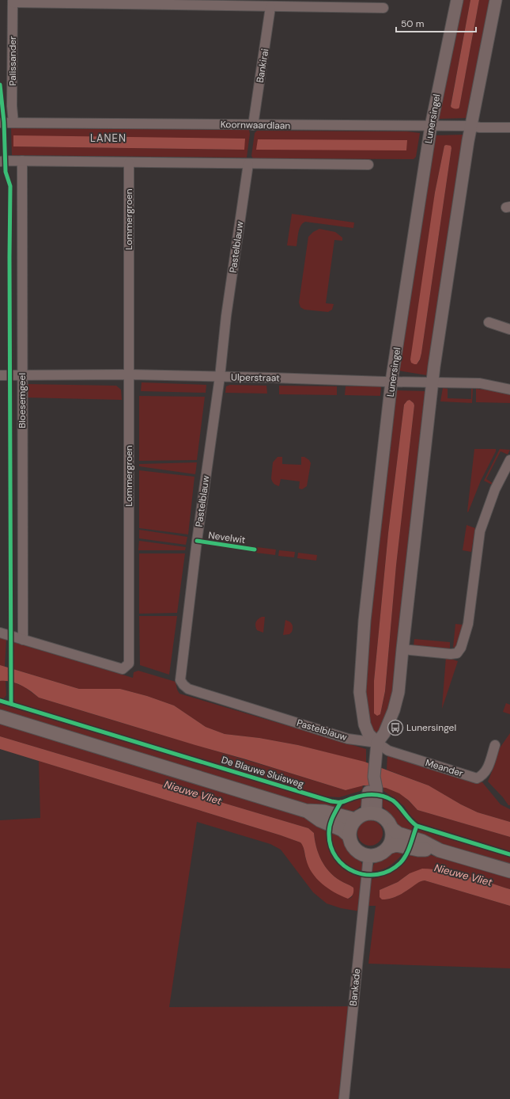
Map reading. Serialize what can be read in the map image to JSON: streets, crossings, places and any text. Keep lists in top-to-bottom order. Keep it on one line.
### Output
{"streets":{"street":["Palissander","Bankirai","Lunersingel","Koornwaardlaan","Lommergroen","Pastelblauw","Ulperstraat","Bloesemgeel","Meander","Bankade"],"cycle path":["Nevelwit","De Blauwe Sluisweg"]},"crossings":[["Palissander","Koornwaardlaan"],["Bankirai","Koornwaardlaan"],["Lunersingel","Koornwaardlaan"],["Lunersingel","Pastelblauw"],["Lunersingel","Ulperstraat"],["Lunersingel","Meander"],["Lommergroen","Ulperstraat"],["Lommergroen","Bloesemgeel"],["Pastelblauw","Ulperstraat"],["Pastelblauw","Meander"],["Ulperstraat","Bloesemgeel"]],"districts":["LANEN"],"water":["Nieuwe Vliet"],"places":{"bus stop":["Lunersingel"]},"scale_bar":"50 m"}
